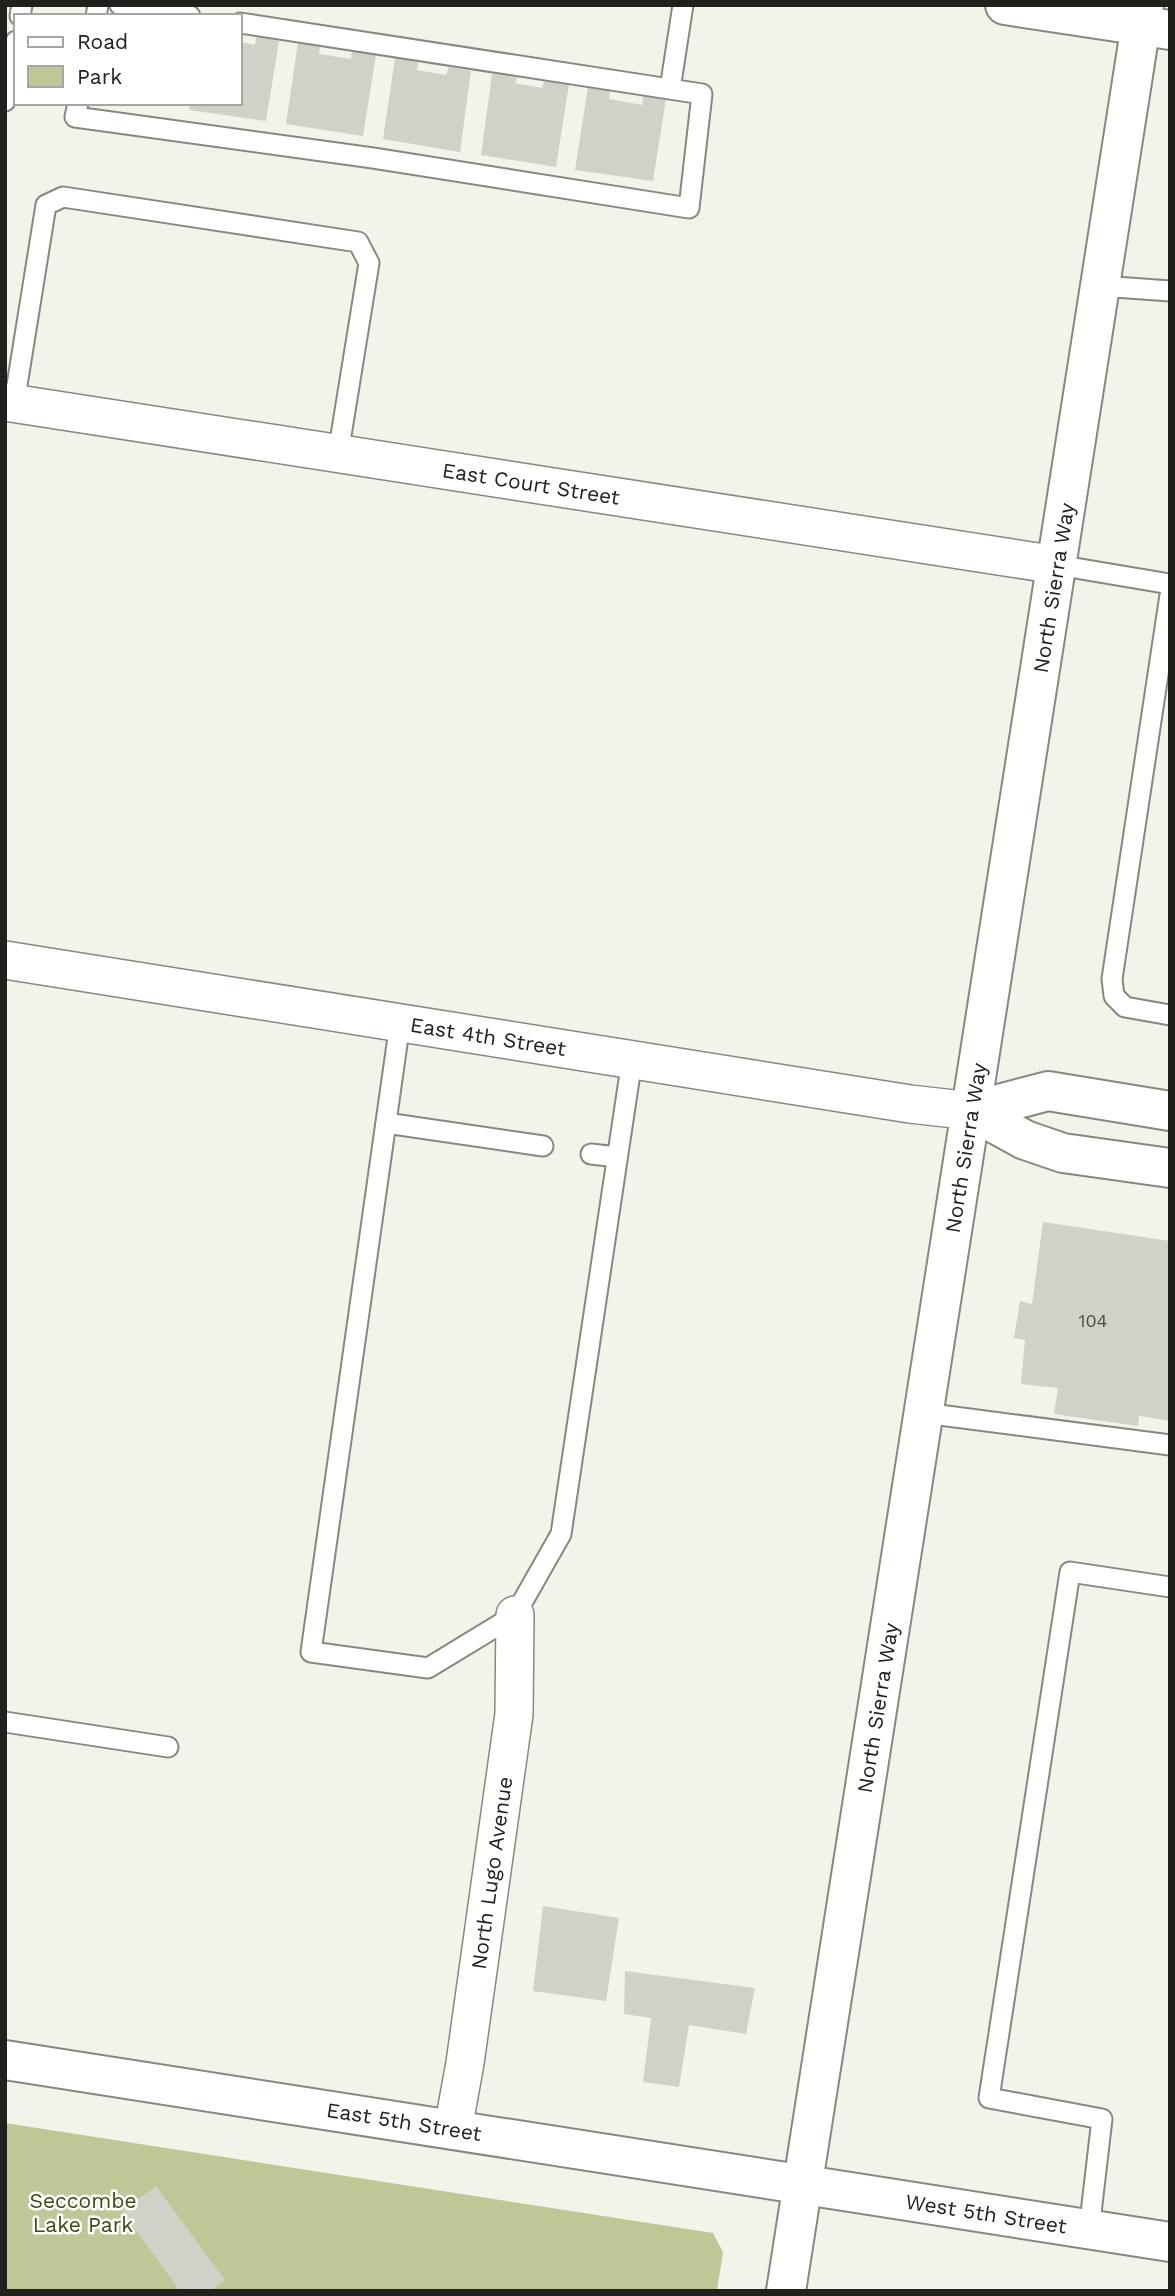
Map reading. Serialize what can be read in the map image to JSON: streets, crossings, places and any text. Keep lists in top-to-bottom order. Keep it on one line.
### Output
{"streets":{"street":["East Court Street","North Sierra Way","East 4th Street","North Lugo Avenue","East 5th Street","West 5th Street"]},"crossings":[["East Court Street","North Sierra Way"],["North Sierra Way","East 4th Street"],["North Sierra Way","East 5th Street"],["North Sierra Way","West 5th Street"],["North Lugo Avenue","East 5th Street"],["East 5th Street","West 5th Street"]],"parks":["Seccombe Lake Park"],"house_numbers":["104"],"legend":["Road","Park"]}
